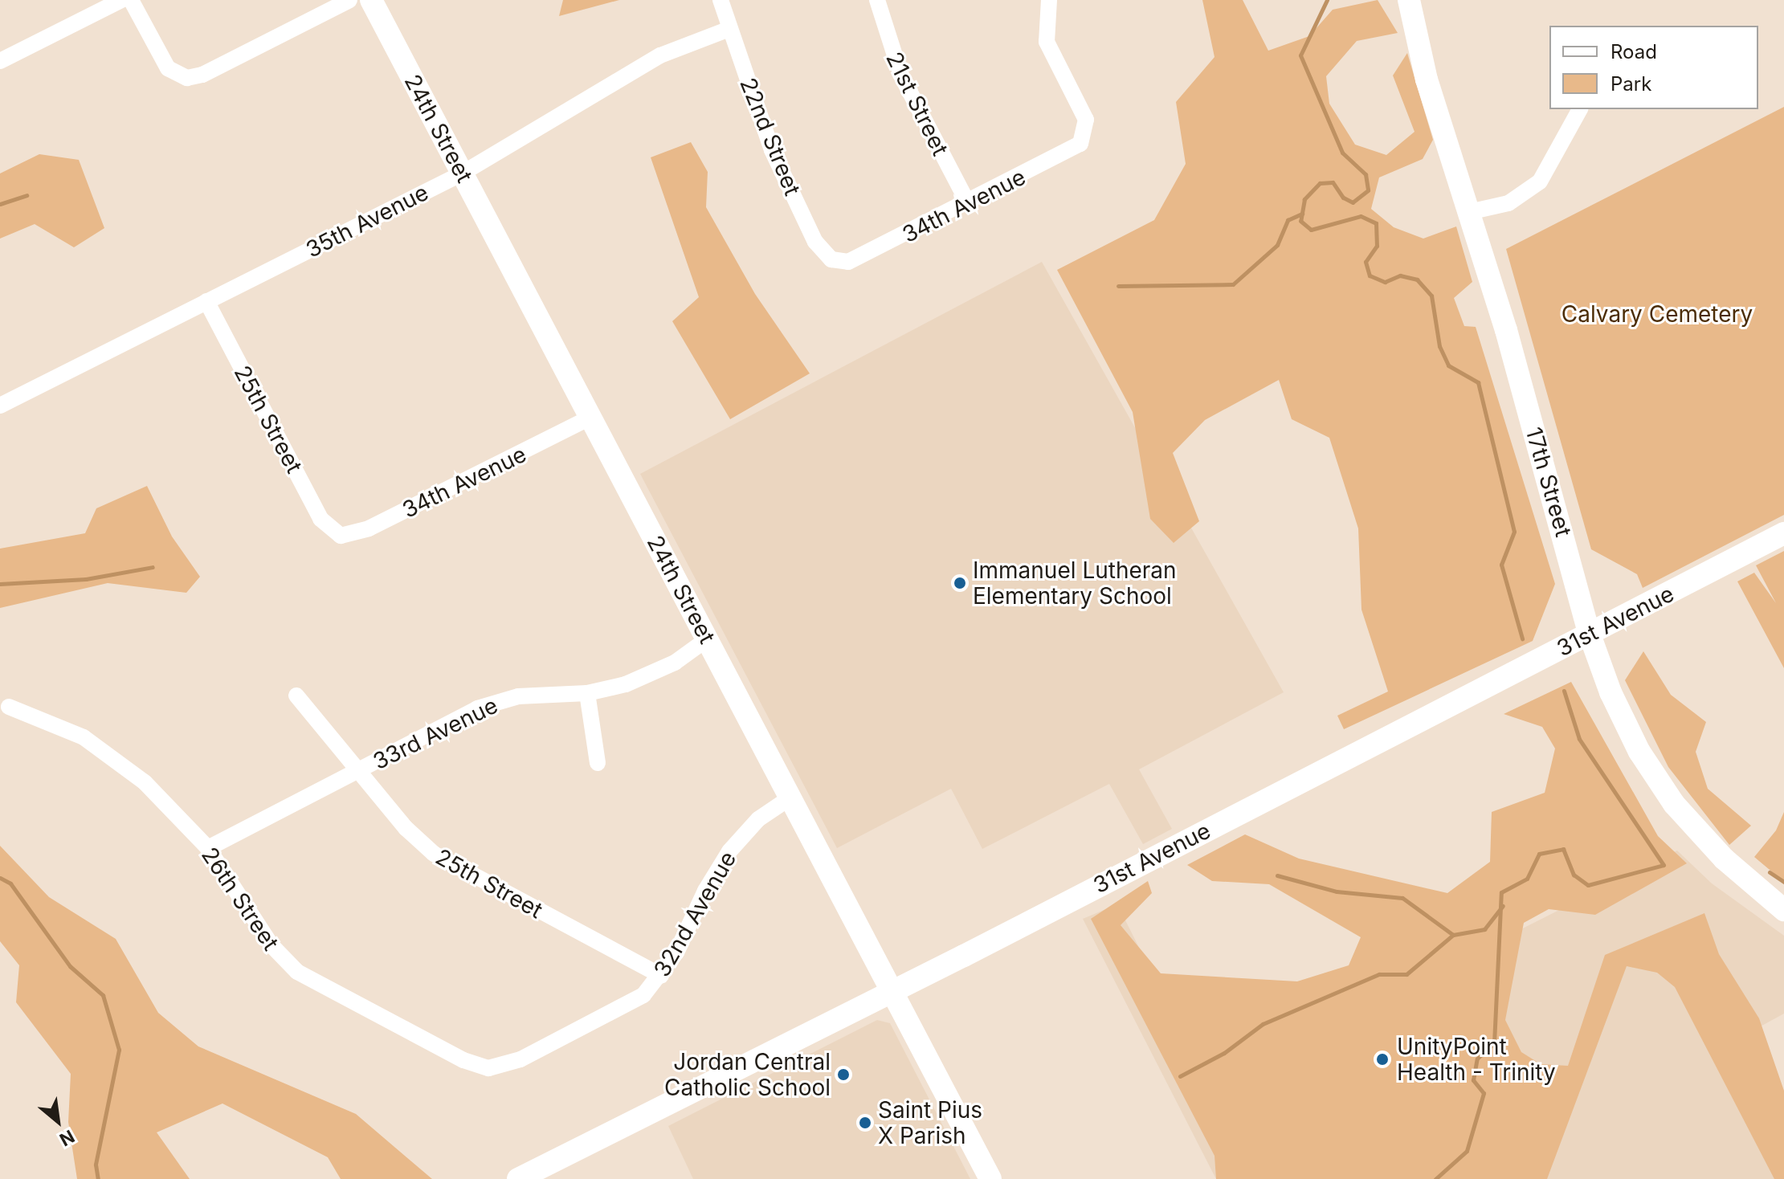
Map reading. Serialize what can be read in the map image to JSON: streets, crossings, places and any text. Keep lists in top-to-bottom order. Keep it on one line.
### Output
{"streets":{"street":["21st Street","24th Street","22nd Street","34th Avenue","35th Avenue","25th Street","17th Street","31st Avenue","33rd Avenue","26th Street","32nd Avenue"]},"crossings":[["21st Street","34th Avenue"],["24th Street","34th Avenue"],["24th Street","35th Avenue"],["24th Street","31st Avenue"],["24th Street","33rd Avenue"],["24th Street","32nd Avenue"],["22nd Street","34th Avenue"],["22nd Street","35th Avenue"],["34th Avenue","25th Street"],["35th Avenue","25th Street"],["25th Street","33rd Avenue"],["25th Street","32nd Avenue"],["17th Street","31st Avenue"],["33rd Avenue","26th Street"],["26th Street","32nd Avenue"]],"parks":["Calvary Cemetery"],"places":["Immanuel Lutheran Elementary School","UnityPoint Health - Trinity","Jordan Central Catholic School","Saint Pius X Parish"],"legend":["Road","Park"],"north":"bottom right"}
